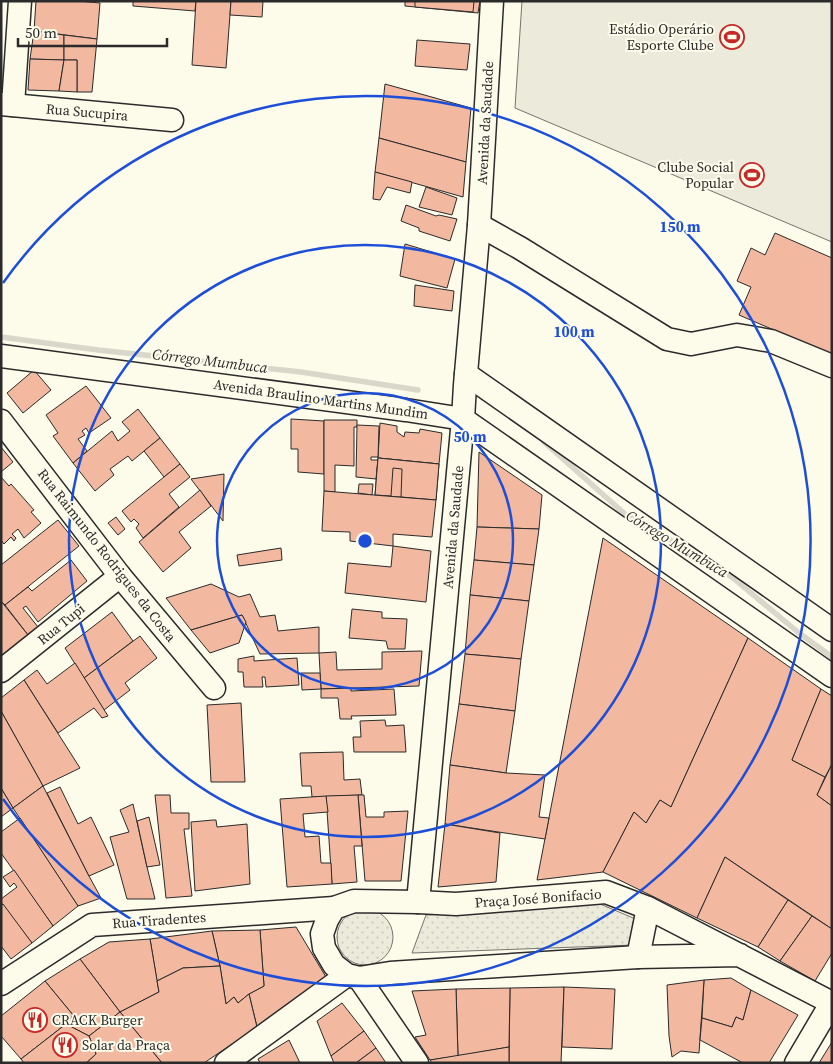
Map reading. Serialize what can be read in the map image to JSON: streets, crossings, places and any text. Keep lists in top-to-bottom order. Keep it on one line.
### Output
{"streets":{"street":["Rua Sucupira","Avenida da Saudade","Avenida Braulino Martins Mundim","Rua Raimundo Rodrigues da Costa","Rua Tupi","Praça José Bonifacio","Rua Tiradentes"]},"crossings":[["Avenida da Saudade","Avenida Braulino Martins Mundim"],["Avenida da Saudade","Praça José Bonifacio"],["Rua Raimundo Rodrigues da Costa","Rua Tupi"],["Praça José Bonifacio","Rua Tiradentes"]],"water":["Córrego Mumbuca"],"places":{"sports":["Estádio Operário Esporte Clube","Clube Social Popular"],"restaurant":["CRACK Burger","Solar da Praça"]},"scale_bar":"50 m","rings":["150 m","100 m","50 m"]}
